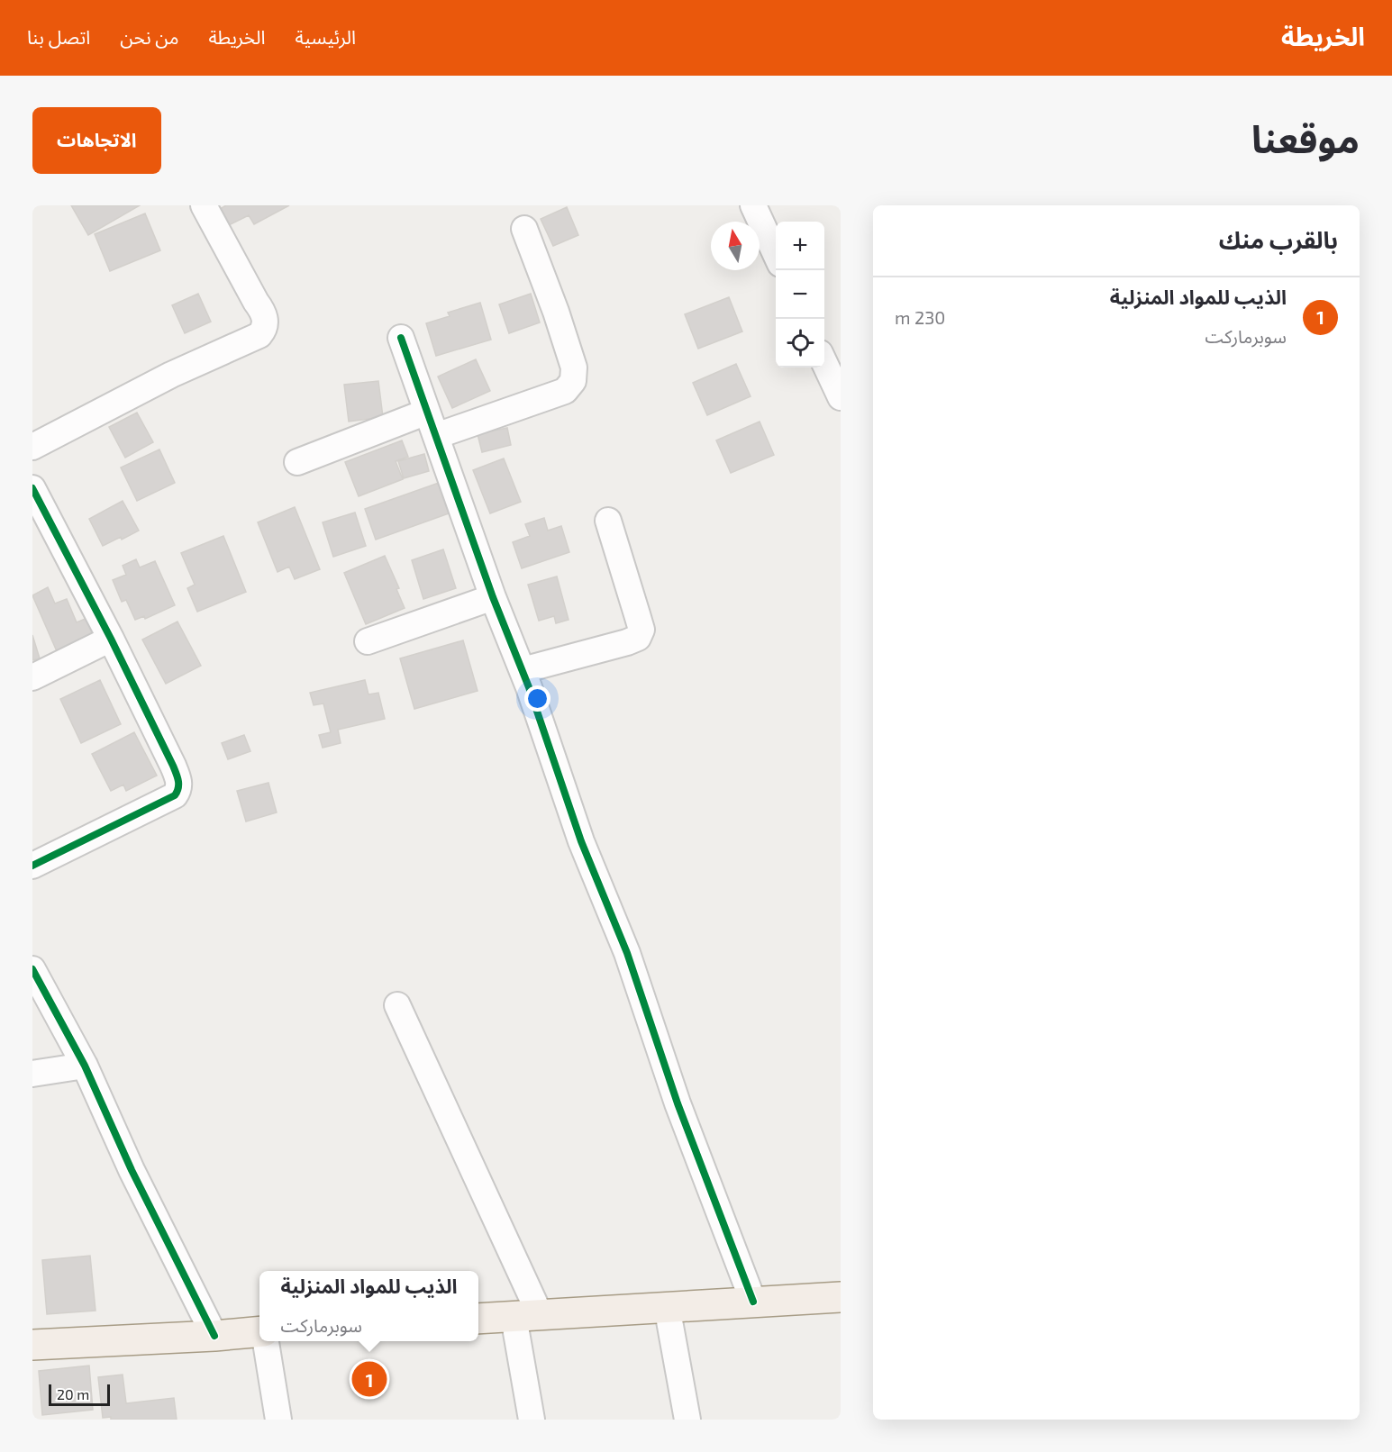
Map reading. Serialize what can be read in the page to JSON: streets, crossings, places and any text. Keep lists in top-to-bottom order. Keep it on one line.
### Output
{"scale_bar":"20 m","north":"top","page":{"header":"الخريطة","nav":["الرئيسية","الخريطة","من نحن","اتصل بنا"],"title":"موقعنا","buttons":"الاتجاهات","heading":"بالقرب منك","map_buttons":["+","−"],"list":[{"mark":"1","name":"الذيب للمواد المنزلية","note":"سوبرماركت","value":"230 m"}],"popup":["الذيب للمواد المنزلية","سوبرماركت"],"pins":"1","scale":"20 m"}}
